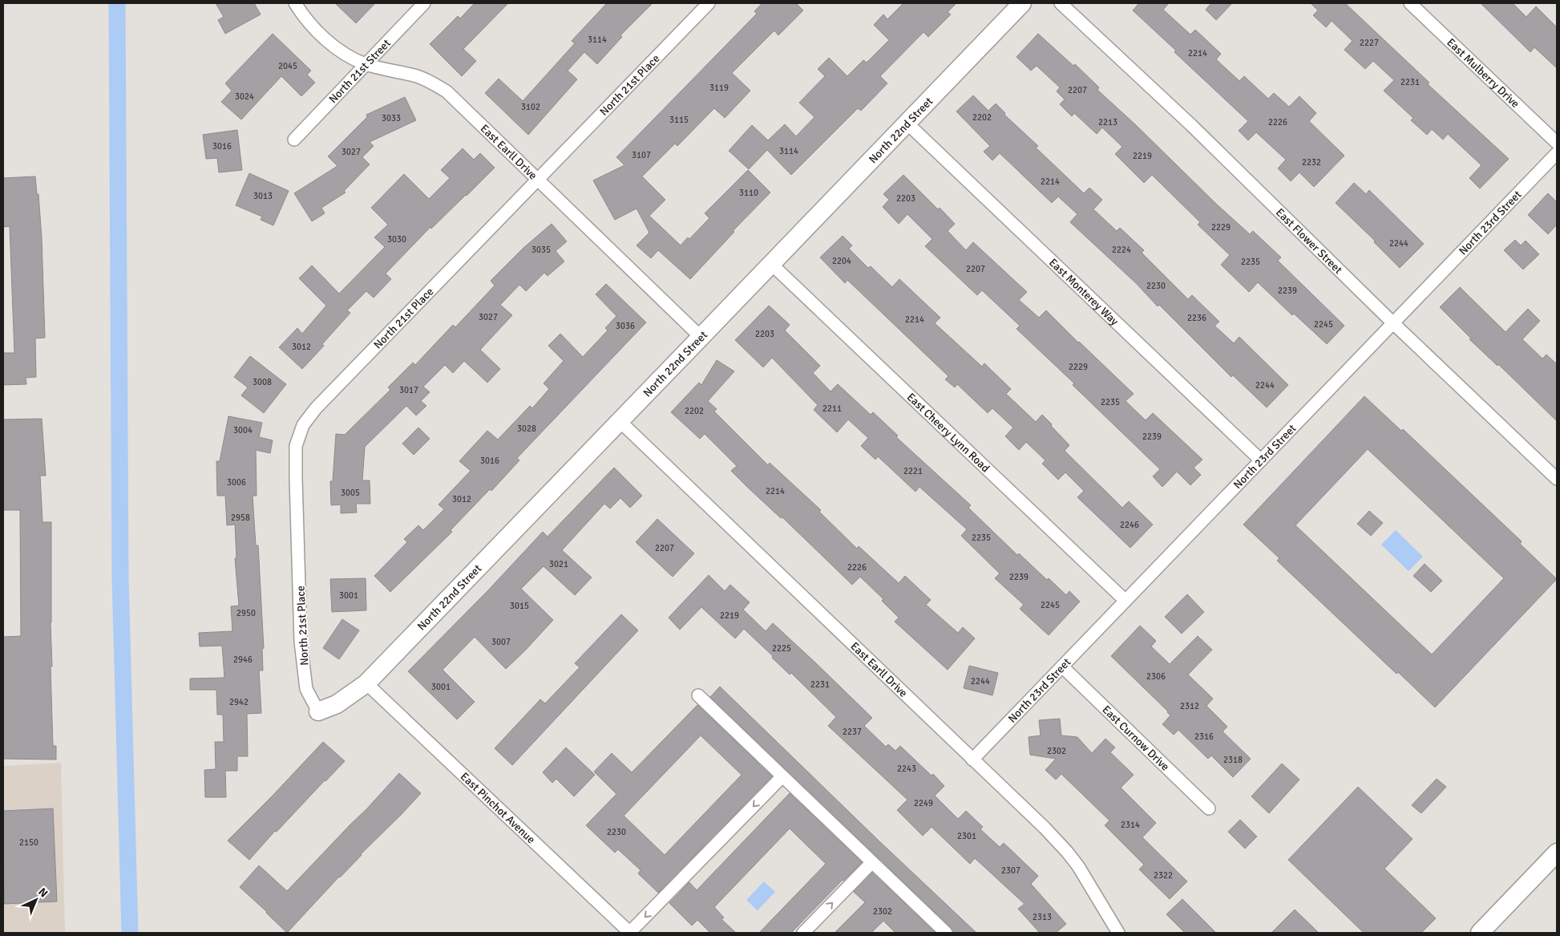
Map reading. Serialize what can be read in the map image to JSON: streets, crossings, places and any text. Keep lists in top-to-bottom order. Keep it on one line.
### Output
{"streets":{"street":["North 21st Street","East Mulberry Drive","North 21st Place","North 22nd Street","East Earll Drive","North 23rd Street","East Flower Street","East Monterey Way","East Cheery Lynn Road","East Curnow Drive","East Pinchot Avenue"]},"crossings":[["North 21st Street","East Earll Drive"],["North 21st Place","North 22nd Street"],["North 21st Place","East Earll Drive"],["North 22nd Street","East Earll Drive"],["North 22nd Street","East Monterey Way"],["North 22nd Street","East Cheery Lynn Road"],["North 22nd Street","East Pinchot Avenue"],["East Earll Drive","North 23rd Street"],["North 23rd Street","East Flower Street"],["North 23rd Street","East Monterey Way"],["North 23rd Street","East Cheery Lynn Road"],["North 23rd Street","East Curnow Drive"]],"house_numbers":["3114","2227","2214","2045","2231","3119","2207","3024","3102","2202","3033","3115","2213","2226","3016","3114","3027","3107","2219","2232","2214","3110","3013","2203","2229","3030","2244","3035","2224","2204","2235","2207","2230","2239","3027","2236","2214","2245","3036","2203","3012","2229","3008","2244","3017","2235","2211","2202","3028","3004","2239","3016","2221","3006","2214","3005","3012","2958","2246","2235","2207","3021","2226","2239","3001","2245","3015","2950","2219","3007","2225","2946","2306","2244","2231","3001","2942","2312","2237","2316","2302","2318","2243","2249","2314","2230","2301","2150","2307","2322","2302","2313"],"north":"top right"}
